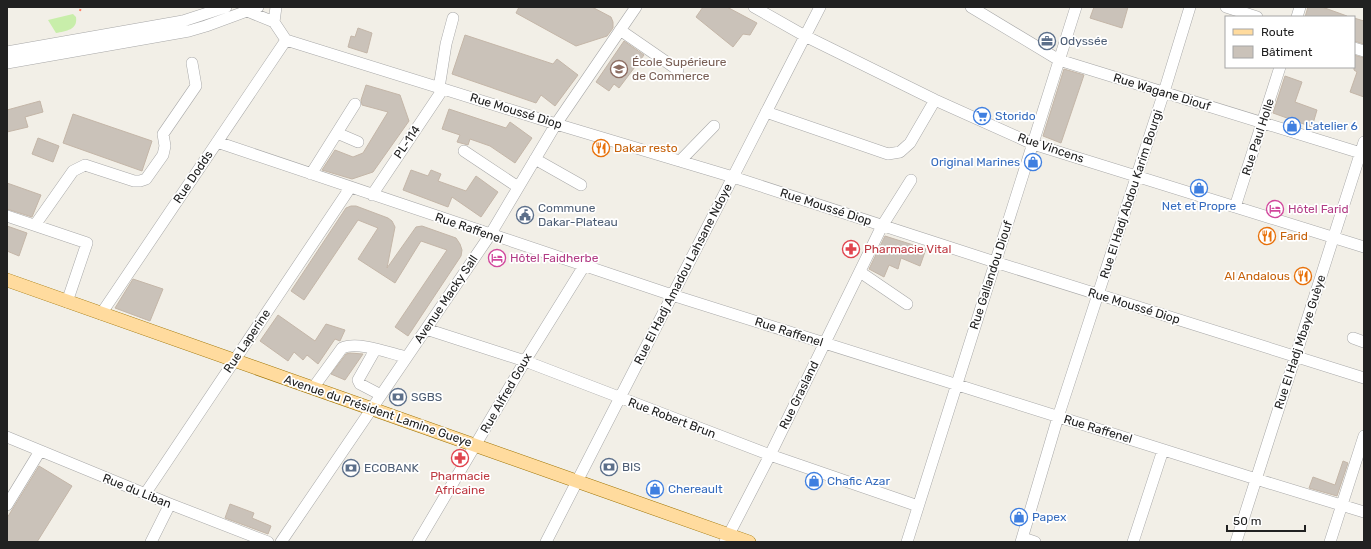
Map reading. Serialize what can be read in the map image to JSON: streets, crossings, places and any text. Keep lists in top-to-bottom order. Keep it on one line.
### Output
{"streets":{"main road":["Avenue du Président Lamine Gueye"],"street":["Rue Wagane Diouf","Rue Moussé Diop","Rue Paul Holle","PL-114","Rue Vincens","Rue Dodds","Rue El Hadj Abdou Karim Bourgi","Rue Raffenel","Rue El Hadj Amadou Lahsane Ndoye","Rue Gallandou Diouf","Avenue Macky Sall","Rue Laperine","Rue El Hadj Mbaye Guèye","Rue Alfred Goux","Rue Grasland","Rue Robert Brun","Rue du Liban"]},"crossings":[["Rue Wagane Diouf","Rue Paul Holle"],["Rue Wagane Diouf","Rue El Hadj Abdou Karim Bourgi"],["Rue Wagane Diouf","Rue Gallandou Diouf"],["Rue Wagane Diouf","Rue El Hadj Mbaye Guèye"],["Rue Moussé Diop","PL-114"],["Rue Moussé Diop","Rue Dodds"],["Rue Moussé Diop","Rue El Hadj Abdou Karim Bourgi"],["Rue Moussé Diop","Rue El Hadj Amadou Lahsane Ndoye"],["Rue Moussé Diop","Rue Gallandou Diouf"],["Rue Moussé Diop","Avenue Macky Sall"],["Rue Moussé Diop","Rue El Hadj Mbaye Guèye"],["Rue Moussé Diop","Rue Grasland"],["Rue Paul Holle","Rue Vincens"],["PL-114","Rue Raffenel"],["Rue Vincens","Rue El Hadj Abdou Karim Bourgi"],["Rue Vincens","Rue El Hadj Amadou Lahsane Ndoye"],["Rue Vincens","Rue Gallandou Diouf"],["Rue Vincens","Rue El Hadj Mbaye Guèye"],["Rue Dodds","Rue Raffenel"],["Rue Dodds","Avenue du Président Lamine Gueye"],["Rue El Hadj Abdou Karim Bourgi","Rue Raffenel"],["Rue Raffenel","Rue El Hadj Amadou Lahsane Ndoye"],["Rue Raffenel","Rue Gallandou Diouf"],["Rue Raffenel","Avenue Macky Sall"],["Rue Raffenel","Rue Laperine"],["Rue Raffenel","Rue El Hadj Mbaye Guèye"],["Rue Raffenel","Rue Alfred Goux"],["Rue Raffenel","Rue Grasland"],["Rue El Hadj Amadou Lahsane Ndoye","Avenue du Président Lamine Gueye"],["Rue El Hadj Amadou Lahsane Ndoye","Rue Robert Brun"],["Rue Gallandou Diouf","Rue Robert Brun"],["Avenue Macky Sall","Avenue du Président Lamine Gueye"],["Avenue Macky Sall","Rue Robert Brun"],["Rue Laperine","Avenue du Président Lamine Gueye"],["Rue Laperine","Rue du Liban"],["Rue Alfred Goux","Avenue du Président Lamine Gueye"],["Rue Alfred Goux","Rue Robert Brun"],["Rue Grasland","Avenue du Président Lamine Gueye"],["Rue Grasland","Rue Robert Brun"]],"places":{"office":["Odyssée"],"school or university":["École Supérieure de Commerce"],"supermarket":["Storido"],"shop":["L'atelier 6","Original Marines","Net et Propre","Chafic Azar","Chereault","Papex"],"restaurant":["Dakar resto","Farid","Al Andalous"],"hotel":["Hôtel Farid","Hôtel Faidherbe"],"public building":["Commune Dakar-Plateau"],"pharmacy":["Pharmacie Vital","Pharmacie Africaine"],"bank":["SGBS","BIS","ECOBANK"]},"legend":["Route","Bâtiment"],"scale_bar":"50 m"}
